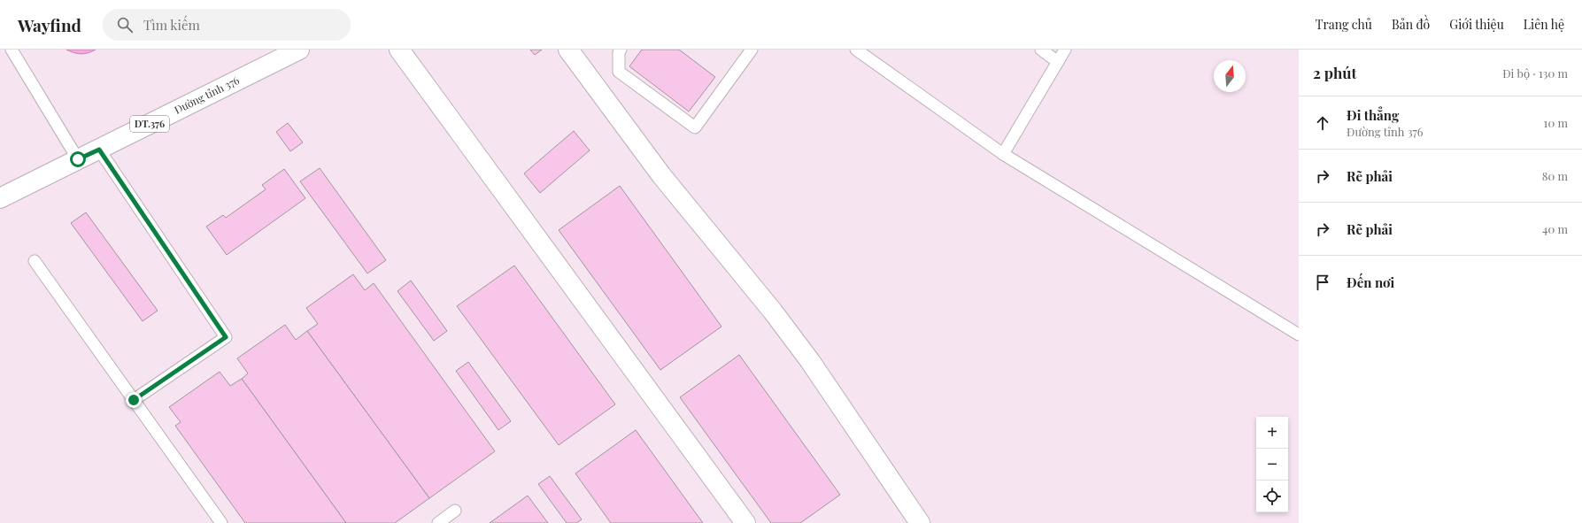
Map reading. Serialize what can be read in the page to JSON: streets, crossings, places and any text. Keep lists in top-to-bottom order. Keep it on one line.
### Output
{"streets":{"street":["Đường tỉnh 376","ĐT.376"]},"north":"top","page":{"header":"Wayfind","search":"Tìm kiếm","nav":["Trang chủ","Bản đồ","Giới thiệu","Liên hệ"],"heading":["2 phút","Đi bộ · 130 m"],"list":[["Đi thẳng","Đường tỉnh 376","10 m"],["Rẽ phải","80 m"],["Rẽ phải","40 m"],"Đến nơi"],"map_buttons":["+","−"]}}
